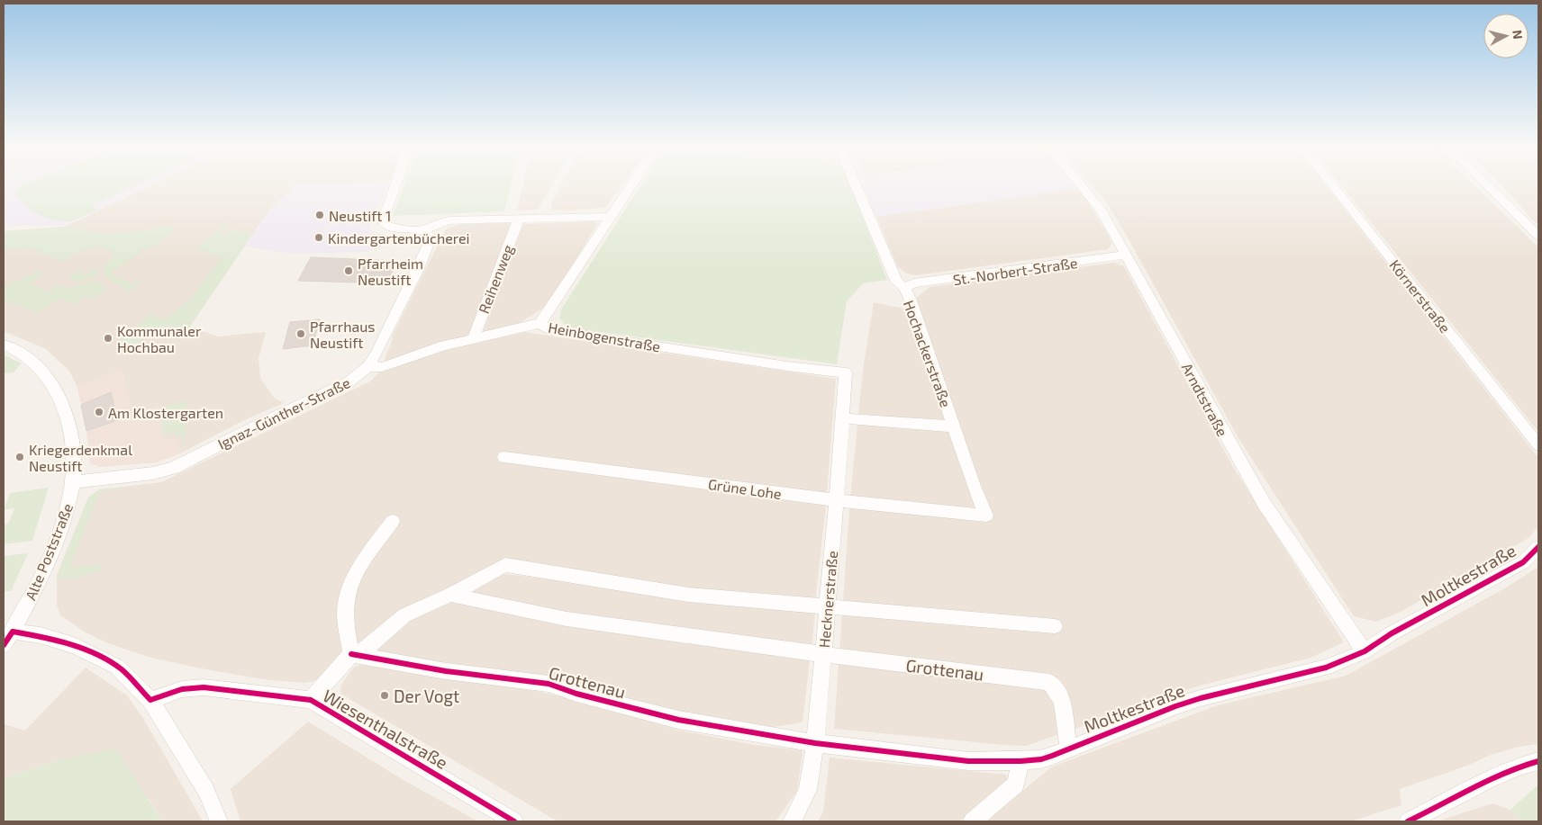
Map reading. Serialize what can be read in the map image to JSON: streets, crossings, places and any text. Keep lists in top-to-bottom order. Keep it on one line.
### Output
{"streets":{"street":["St.-Norbert-Straße","Reihenweg","Körnerstraße","Heinbogenstraße","Hochackerstraße","Arndtstraße","Ignaz-Günther-Straße","Grüne Lohe","Alte Poststraße","Moltkestraße","Hecknerstraße","Grottenau","Wiesenthalstraße"]},"crossings":[["St.-Norbert-Straße","Hochackerstraße"],["St.-Norbert-Straße","Arndtstraße"],["Reihenweg","Heinbogenstraße"],["Heinbogenstraße","Ignaz-Günther-Straße"],["Heinbogenstraße","Hecknerstraße"],["Hochackerstraße","Grüne Lohe"],["Arndtstraße","Moltkestraße"],["Ignaz-Günther-Straße","Alte Poststraße"],["Grüne Lohe","Hecknerstraße"],["Moltkestraße","Hecknerstraße"],["Moltkestraße","Grottenau"],["Hecknerstraße","Grottenau"]],"places":["Neustift 1","Kindergartenbücherei","Pfarrheim Neustift","Pfarrhaus Neustift","Kommunaler Hochbau","Am Klostergarten","Kriegerdenkmal Neustift","Der Vogt"],"north":"right"}
